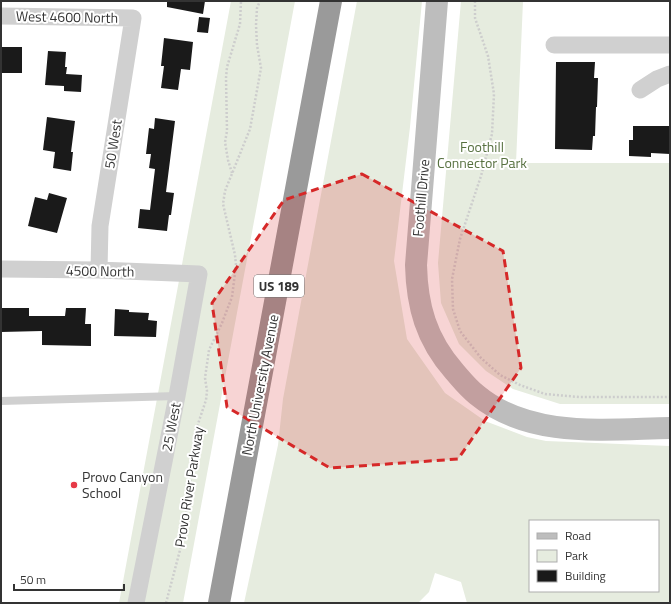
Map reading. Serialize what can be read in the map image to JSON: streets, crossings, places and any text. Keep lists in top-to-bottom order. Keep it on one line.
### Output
{"streets":{"highway":["US 189","North University Avenue"],"main road":["Foothill Drive"],"street":["West 4600 North","50 West","4500 North","25 West"],"path":["Provo River Parkway"]},"crossings":[["West 4600 North","50 West"],["50 West","4500 North"],["4500 North","25 West"]],"parks":["Foothill Connector Park"],"places":["Provo Canyon School"],"legend":["Road","Park","Building"],"scale_bar":"50 m"}
